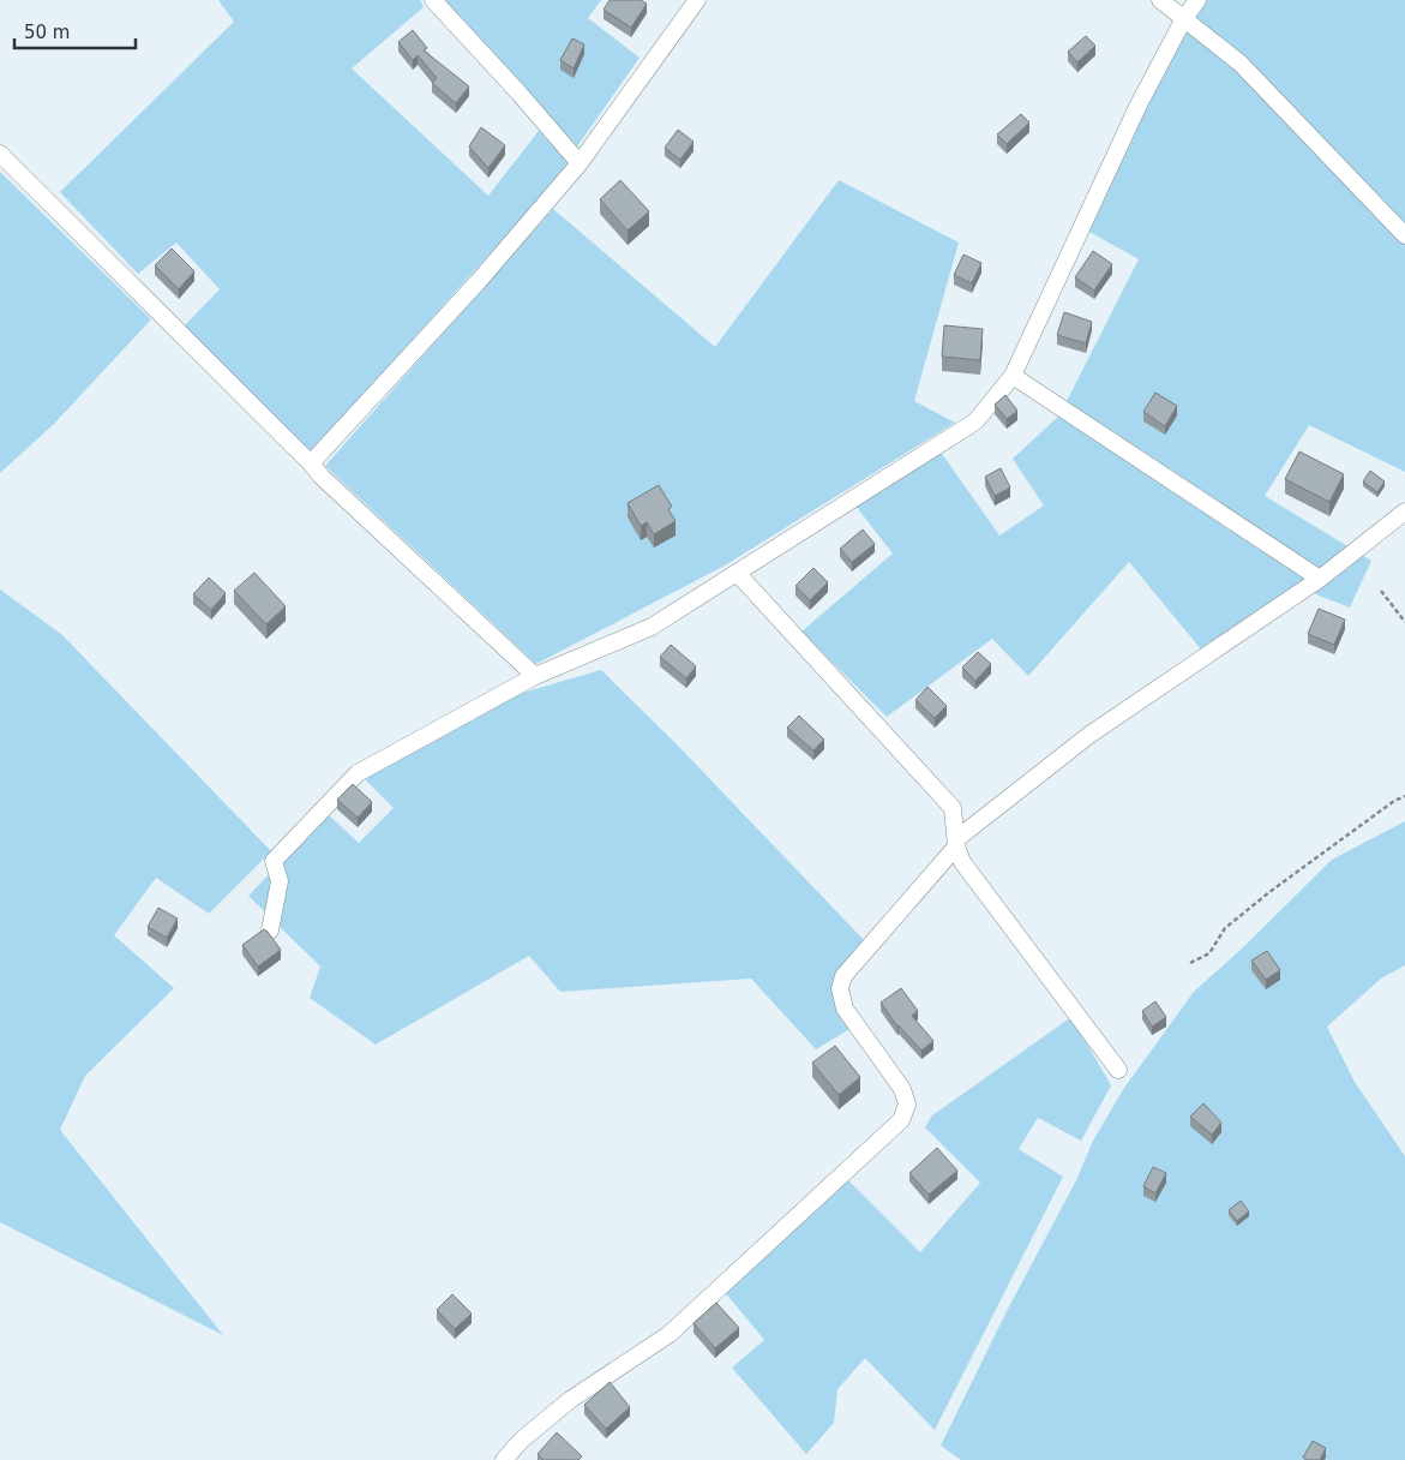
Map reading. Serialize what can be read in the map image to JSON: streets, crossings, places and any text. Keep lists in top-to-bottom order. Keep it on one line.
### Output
{"scale_bar":"50 m"}
